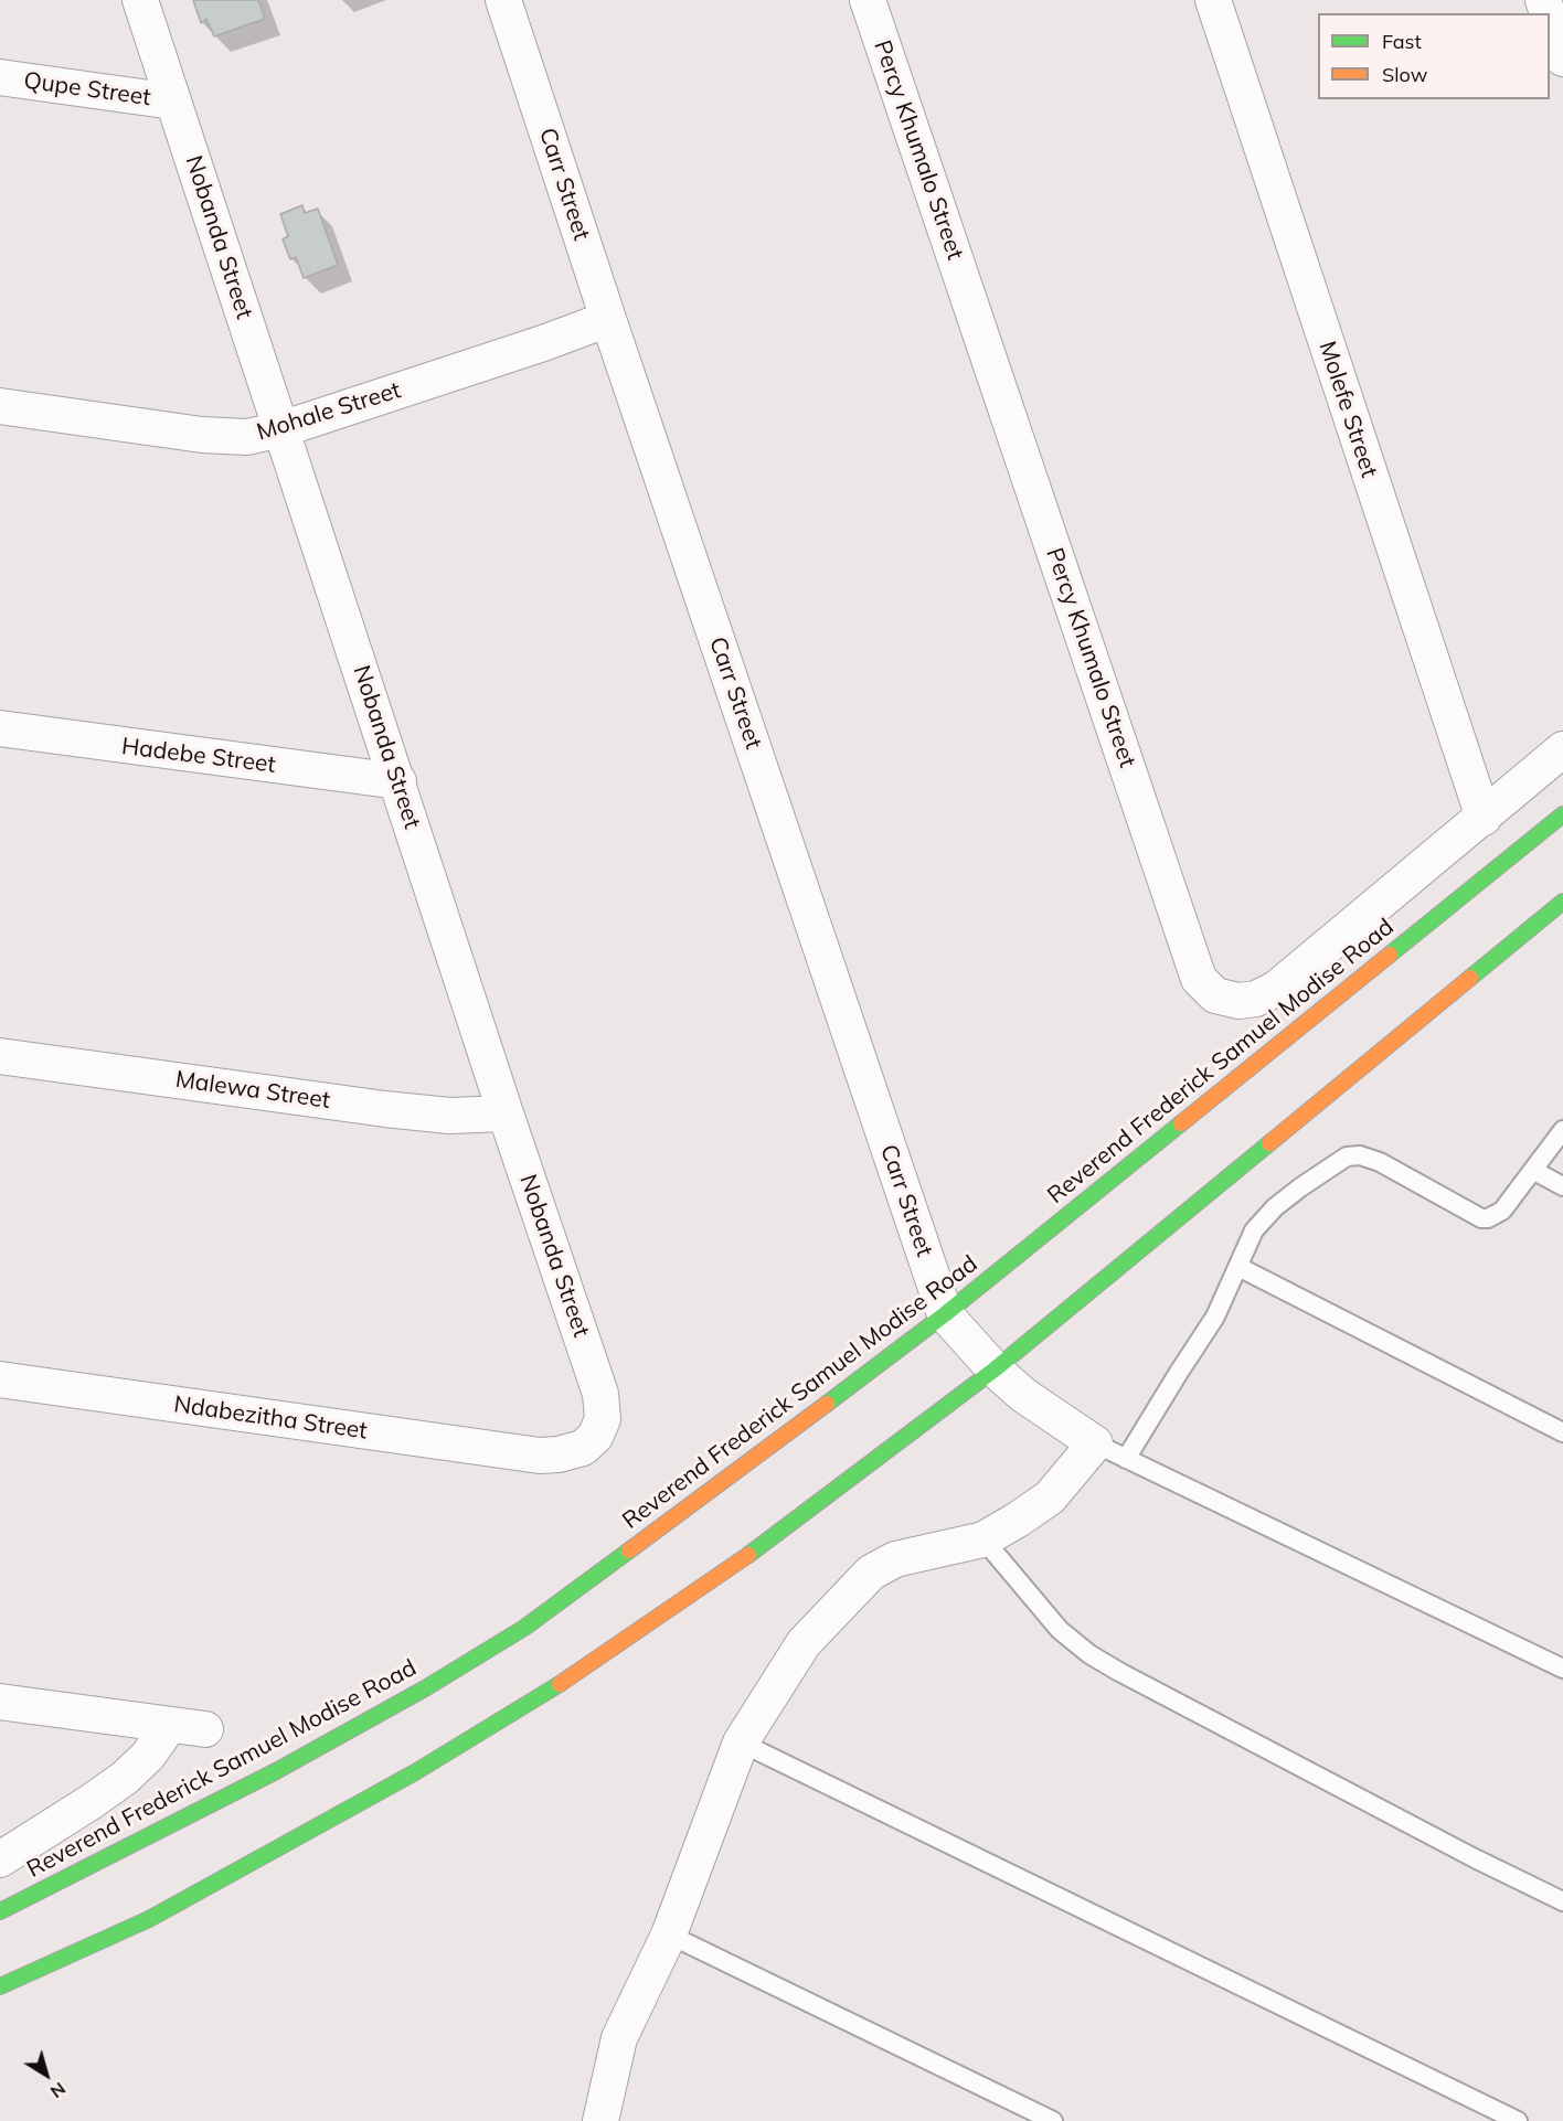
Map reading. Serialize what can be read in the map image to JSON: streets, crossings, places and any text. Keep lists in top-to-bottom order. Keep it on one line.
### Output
{"streets":{"main road":["Reverend Frederick Samuel Modise Road"],"street":["Qupe Street","Percy Khumalo Street","Carr Street","Nobanda Street","Molefe Street","Mohale Street","Hadebe Street","Malewa Street","Ndabezitha Street"]},"crossings":[["Qupe Street","Nobanda Street"],["Percy Khumalo Street","Molefe Street"],["Carr Street","Mohale Street"],["Carr Street","Reverend Frederick Samuel Modise Road"],["Nobanda Street","Mohale Street"],["Nobanda Street","Hadebe Street"],["Nobanda Street","Malewa Street"],["Nobanda Street","Ndabezitha Street"]],"legend":["Fast","Slow"],"north":"bottom right"}
